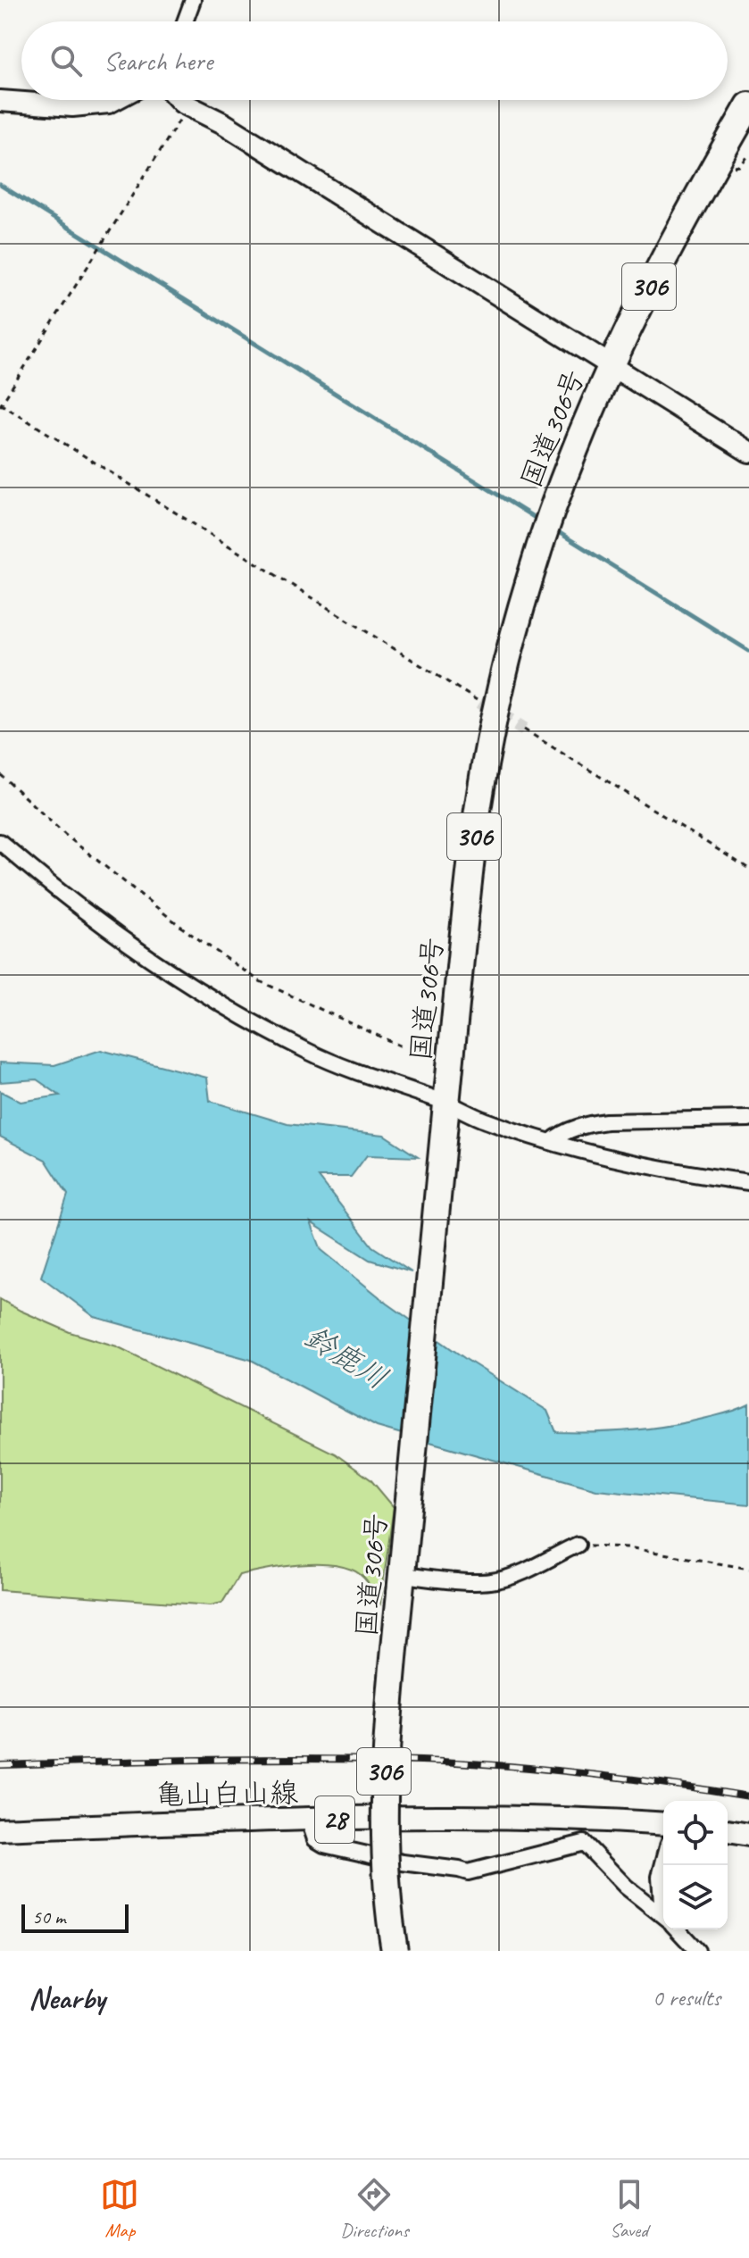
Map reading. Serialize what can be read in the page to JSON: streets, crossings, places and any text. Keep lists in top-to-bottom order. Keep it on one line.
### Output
{"streets":{"highway":["306","国道306号"],"main road":["亀山白山線","28"]},"water":["鈴鹿川"],"scale_bar":"50 m","page":{"search":"Search here","scale":"50 m","heading":["Nearby","0 results"],"nav":["Map","Directions","Saved"]}}
